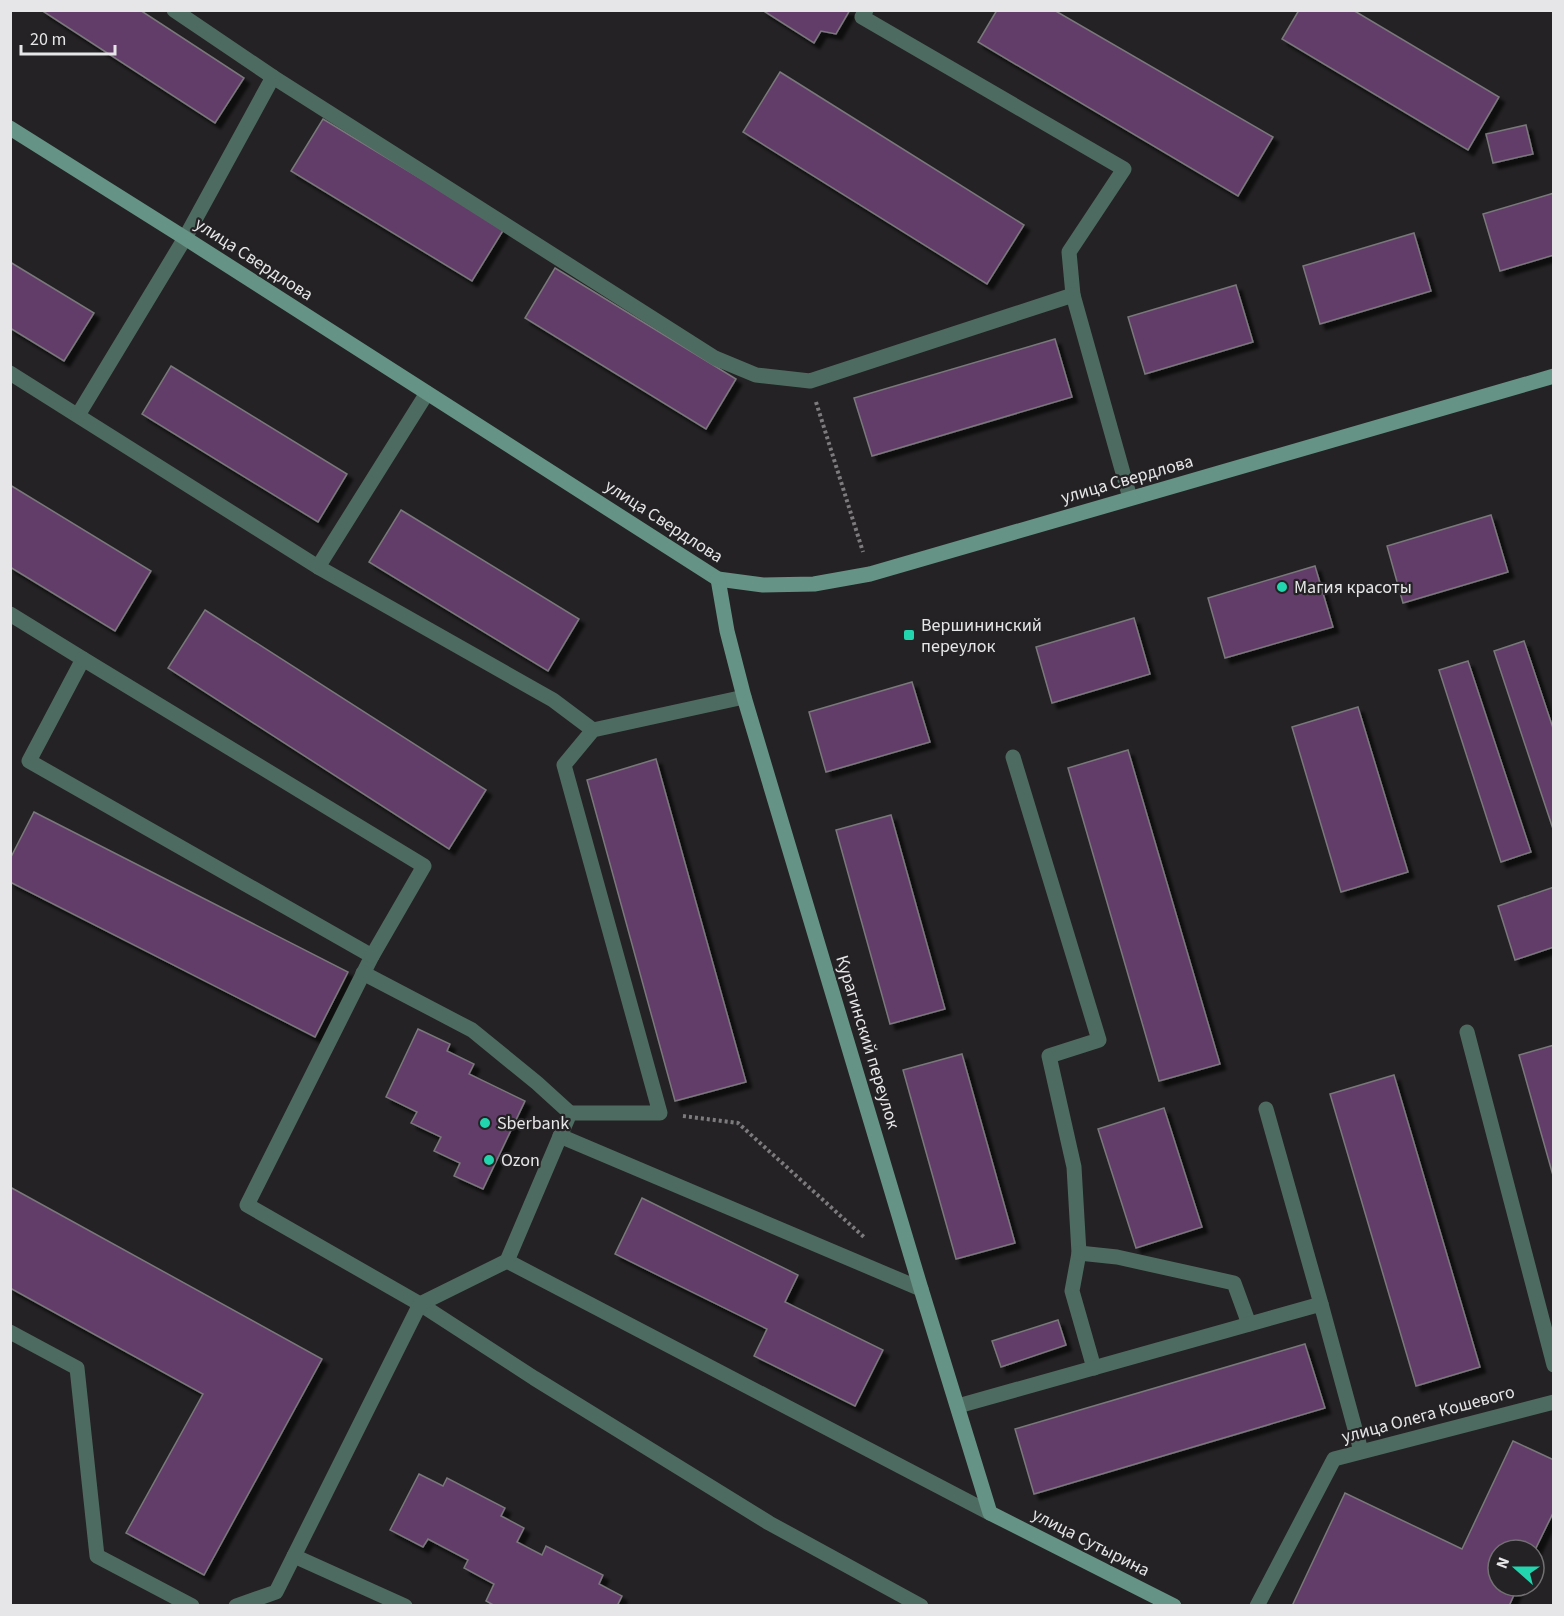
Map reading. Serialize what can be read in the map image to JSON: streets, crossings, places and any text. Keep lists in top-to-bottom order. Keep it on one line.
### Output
{"streets":{"street":["улица Свердлова","Курагинский переулок","улица Олега Кошевого","улица Сутырина"]},"crossings":[["улица Свердлова","Курагинский переулок"],["Курагинский переулок","улица Сутырина"]],"places":{"other":["Магия красоты","Sberbank","Ozon"],"transit":["Вершининский переулок"]},"scale_bar":"20 m","north":"left"}
